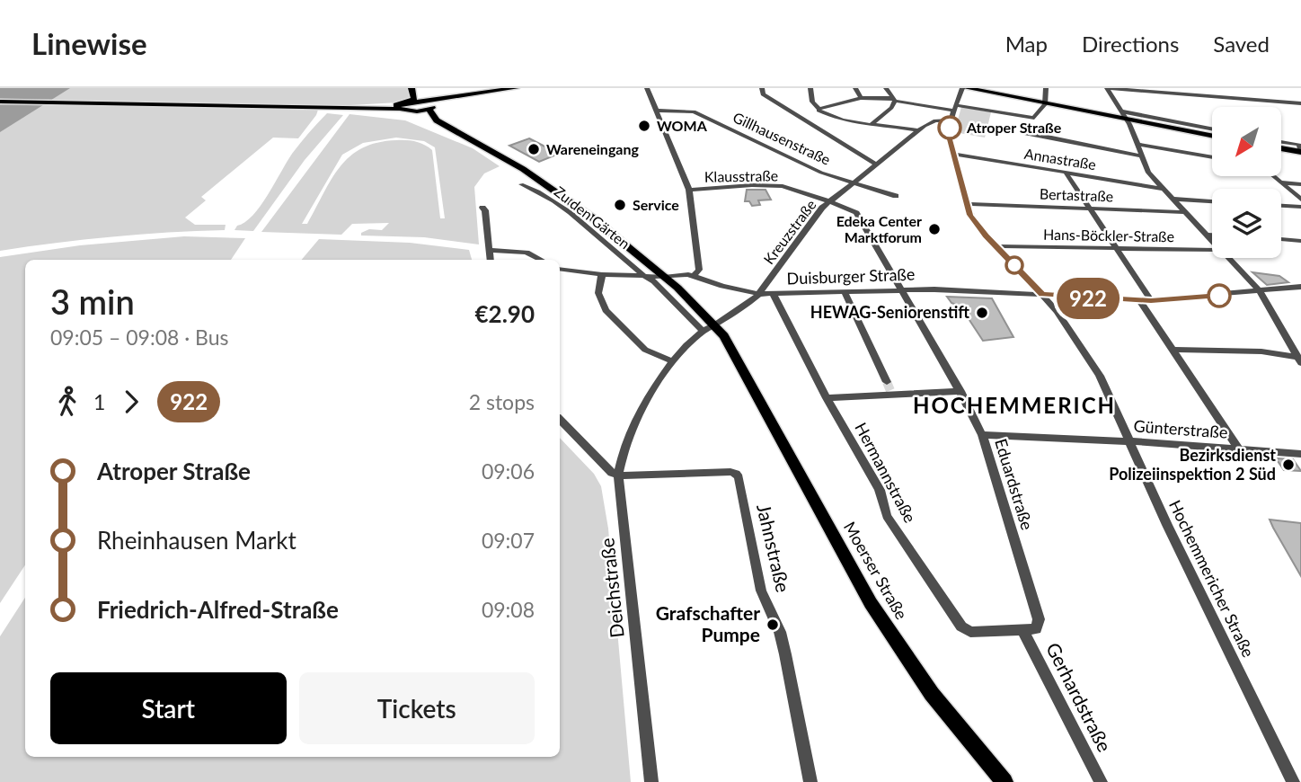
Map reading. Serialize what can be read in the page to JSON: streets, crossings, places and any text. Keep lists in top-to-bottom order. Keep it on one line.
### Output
{"streets":{"main road":["Moerser Straße"],"street":["Gillhausenstraße","Annastraße","Klausstraße","Bertastraße","Zu den Gärten","Kreuzstraße","Hans-Böckler-Straße","Duisburger Straße","Günterstraße","Hermannstraße","Eduardstraße","Jahnstraße","Hochemmericher Straße","Deichstraße","Gerhardstraße"]},"crossings":[["Gillhausenstraße","Kreuzstraße"],["Klausstraße","Kreuzstraße"],["Klausstraße","Duisburger Straße"],["Klausstraße","Eduardstraße"],["Zu den Gärten","Duisburger Straße"],["Zu den Gärten","Moerser Straße"],["Kreuzstraße","Duisburger Straße"],["Kreuzstraße","Jahnstraße"],["Kreuzstraße","Moerser Straße"],["Kreuzstraße","Deichstraße"],["Duisburger Straße","Hermannstraße"],["Duisburger Straße","Eduardstraße"],["Duisburger Straße","Moerser Straße"],["Duisburger Straße","Hochemmericher Straße"],["Günterstraße","Eduardstraße"],["Günterstraße","Hochemmericher Straße"],["Hermannstraße","Eduardstraße"],["Hermannstraße","Gerhardstraße"],["Jahnstraße","Deichstraße"]],"districts":["HOCHEMMERICH"],"places":["WOMA","Atroper Straße","Wareneingang","Service","Edeka Center Marktforum","HEWAG-Seniorenstift","Bezirksdienst Polizeiinspektion 2 Süd","Grafschafter Pumpe"],"lines":["bus line 922"],"north":"bottom left","page":{"header":"Linewise","nav":["Map","Directions","Saved"],"on_map":"922","heading":["3 min","09:05 – 09:08 · Bus","€2.90"],"legs":["1","922","2 stops"],"list":[{"name":"Atroper Straße","value":"09:06"},{"name":"Rheinhausen Markt","value":"09:07"},{"name":"Friedrich-Alfred-Straße","value":"09:08"}],"buttons":["Start","Tickets"]}}
